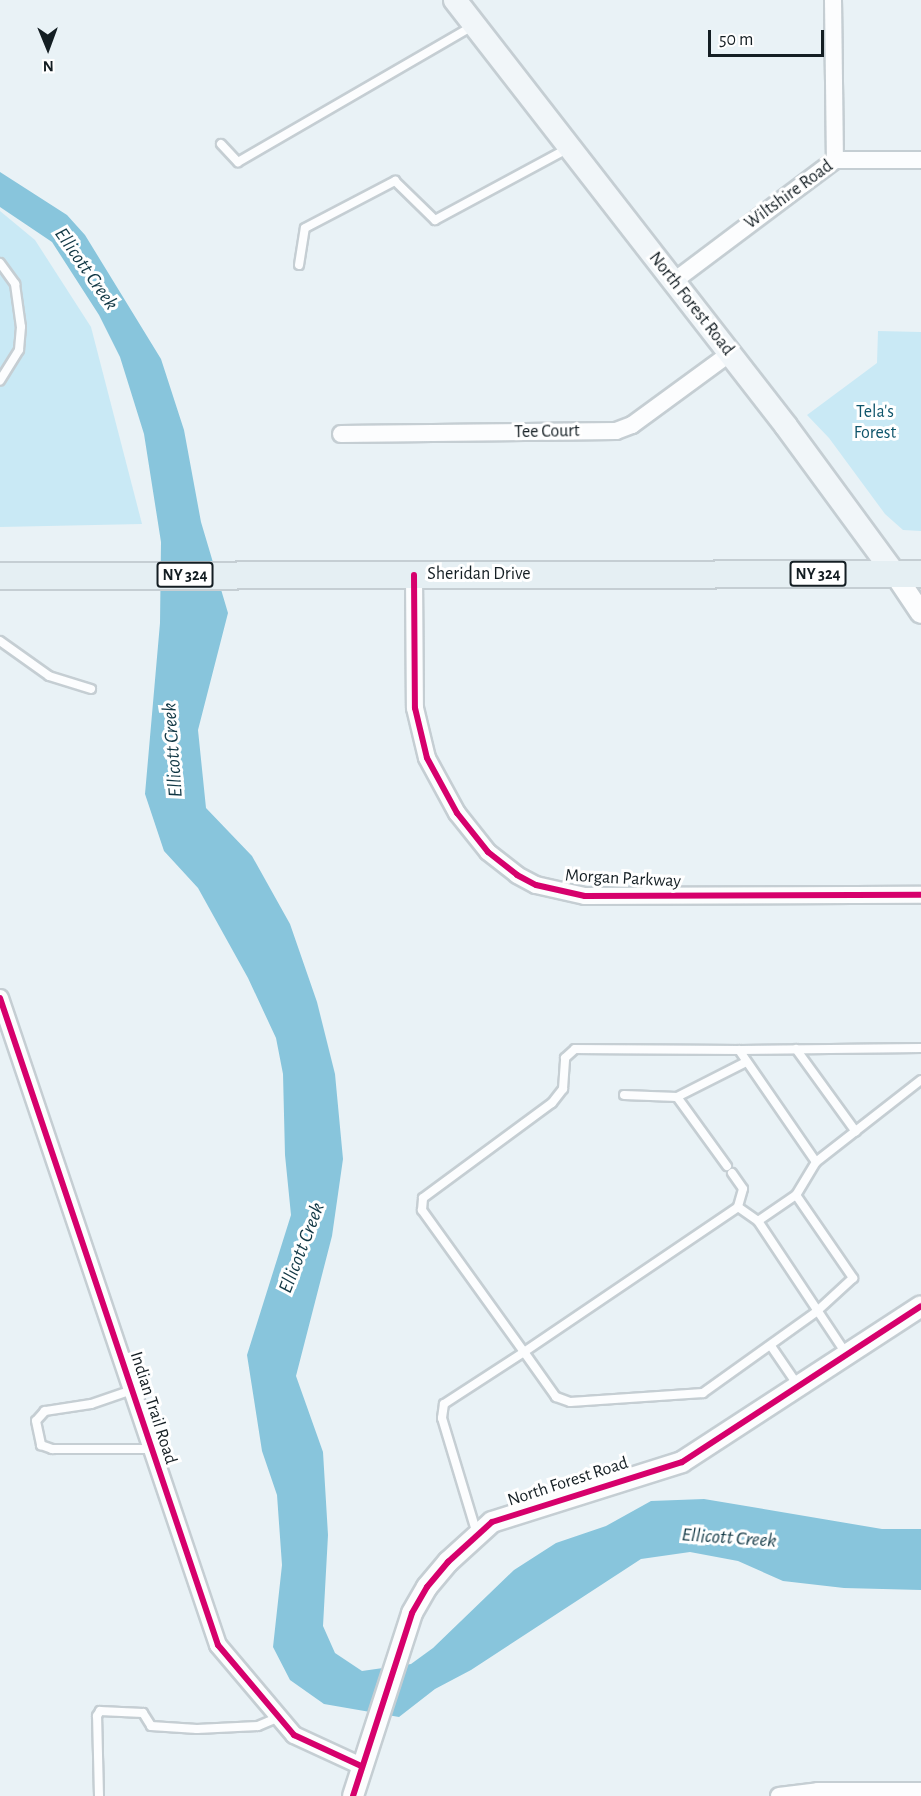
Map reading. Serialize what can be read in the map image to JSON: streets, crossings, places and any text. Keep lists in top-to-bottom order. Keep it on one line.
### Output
{"streets":{"main road":["North Forest Road","Sheridan Drive","NY 324"],"street":["Wiltshire Road","Tee Court","Morgan Parkway","Indian Trail Road"]},"crossings":[["Wiltshire Road","North Forest Road"],["North Forest Road","Tee Court"],["North Forest Road","Sheridan Drive"],["North Forest Road","Indian Trail Road"],["Sheridan Drive","Morgan Parkway"]],"water":["Ellicott Creek"],"parks":["Tela's Forest"],"scale_bar":"50 m","north":"bottom"}
